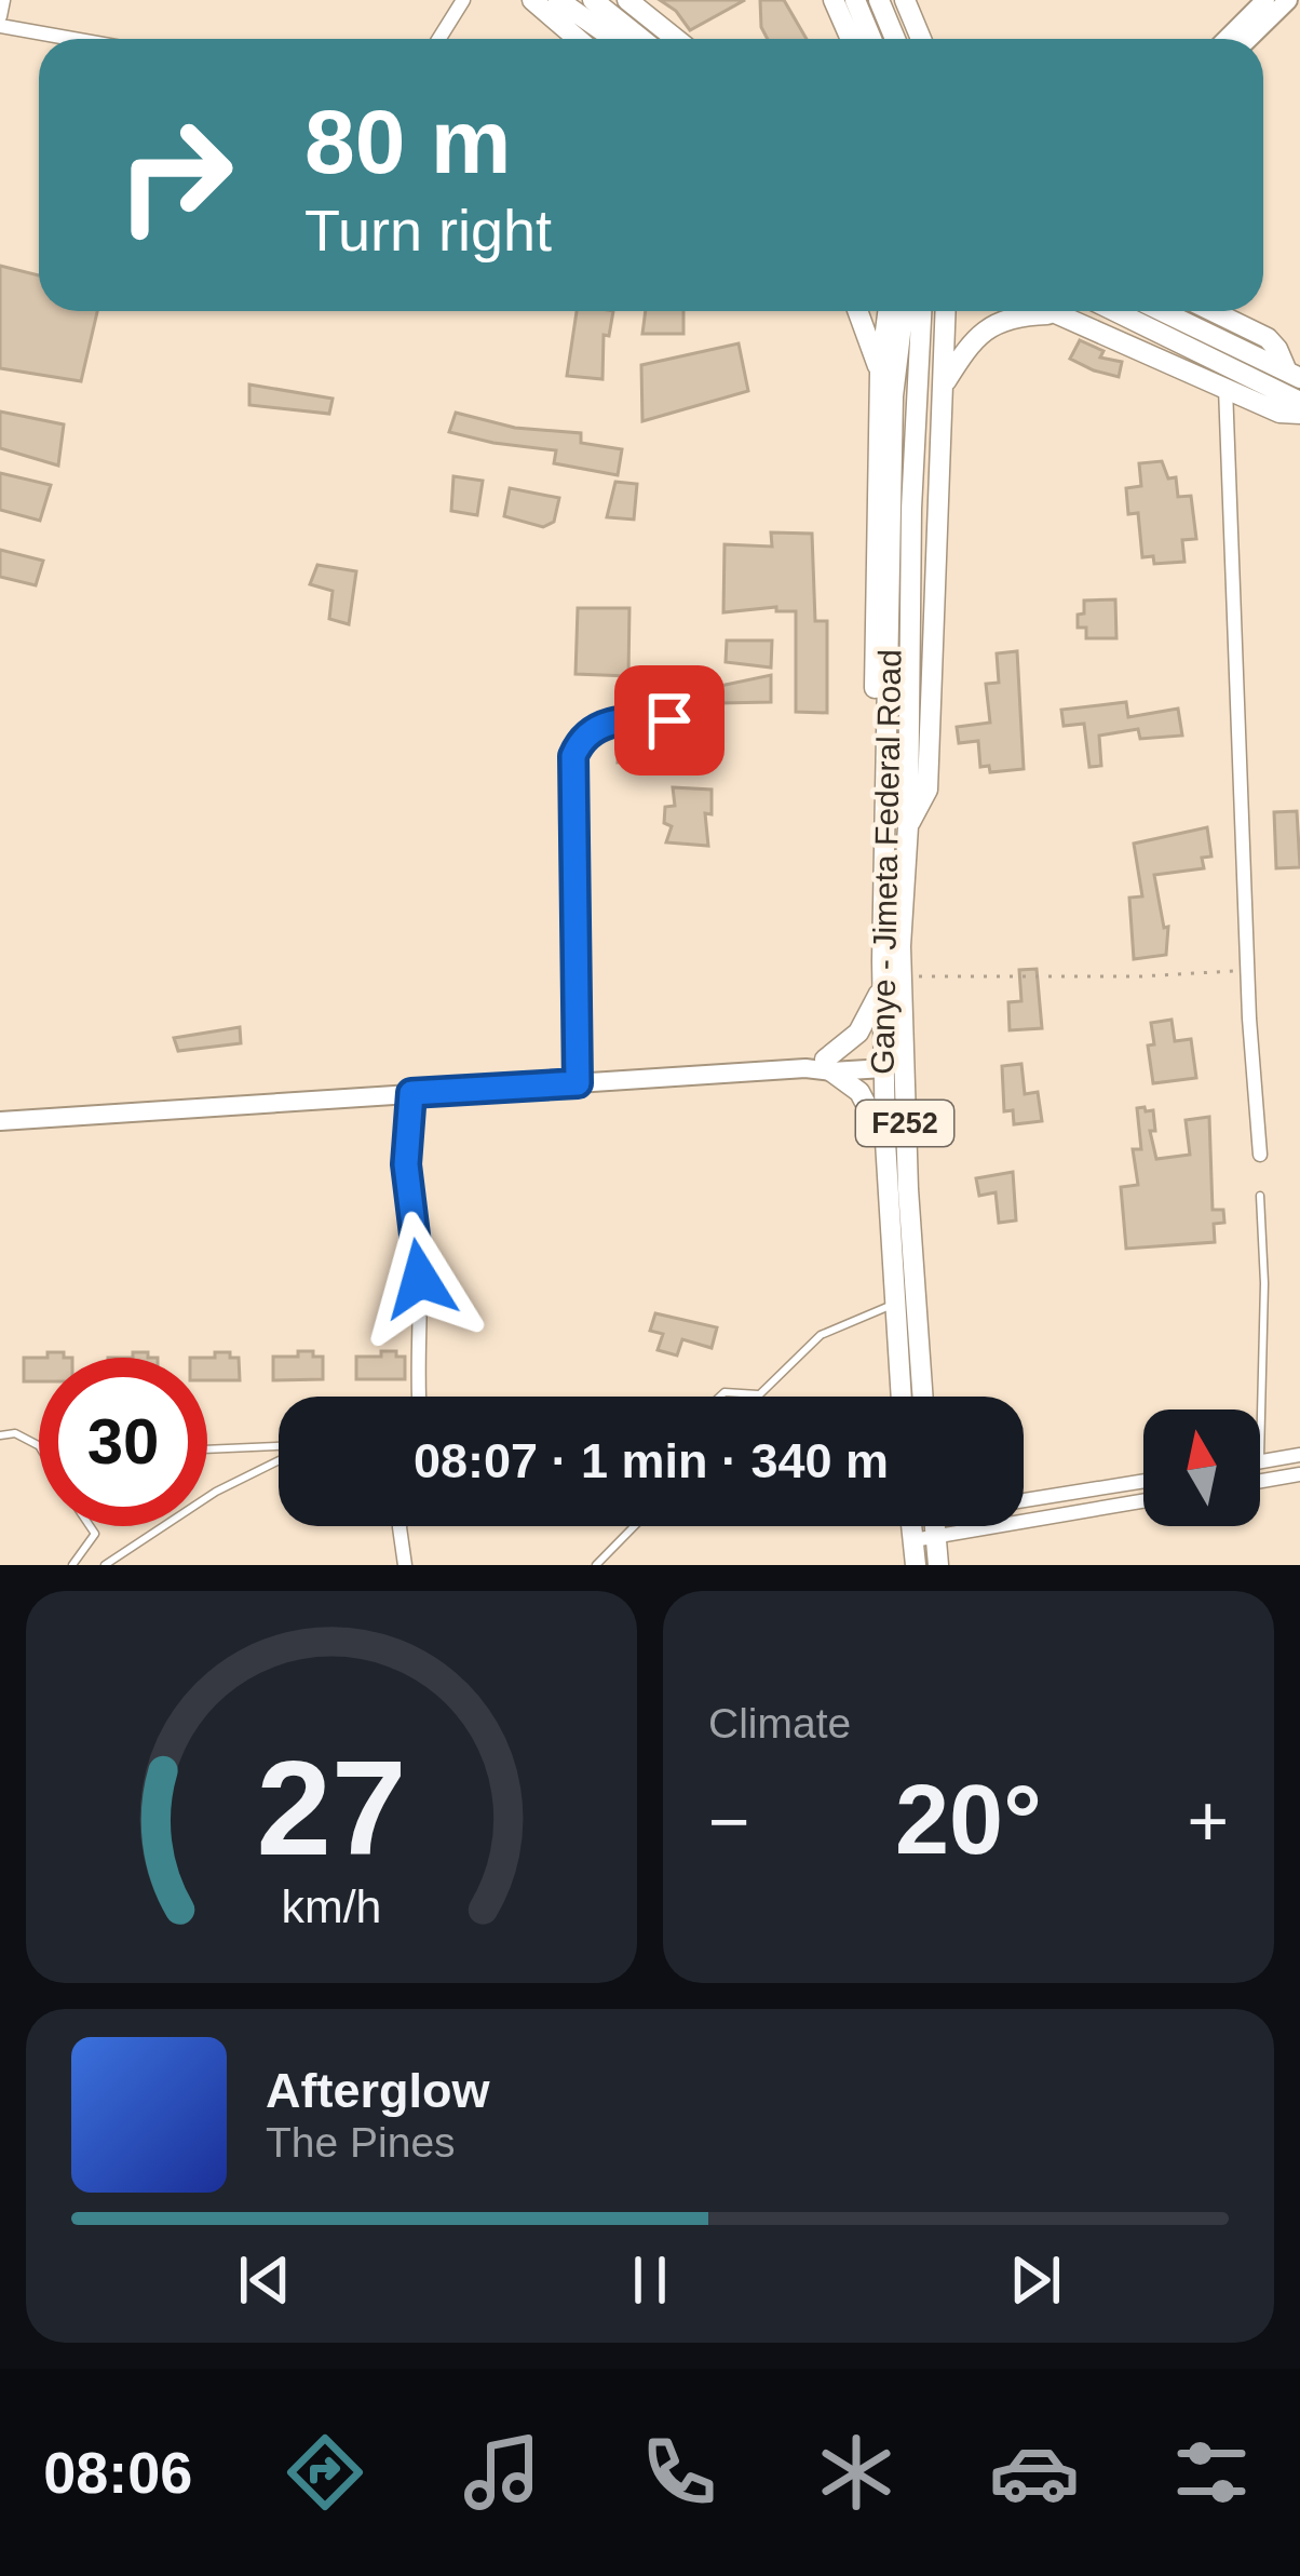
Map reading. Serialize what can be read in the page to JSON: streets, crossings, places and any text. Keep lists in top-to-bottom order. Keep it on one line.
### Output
{"streets":{"main road":["Ganye - Jimeta Federal Road","F252"]},"north":"top","page":{"turn":["80 m","Turn right"],"limit":"30","trip":"08:07 · 1 min · 340 m","tile":"Climate","heat":["−","20°","+"],"song":["Afterglow","The Pines"],"tabs":"08:06","gauge":["27","km/h"]}}
